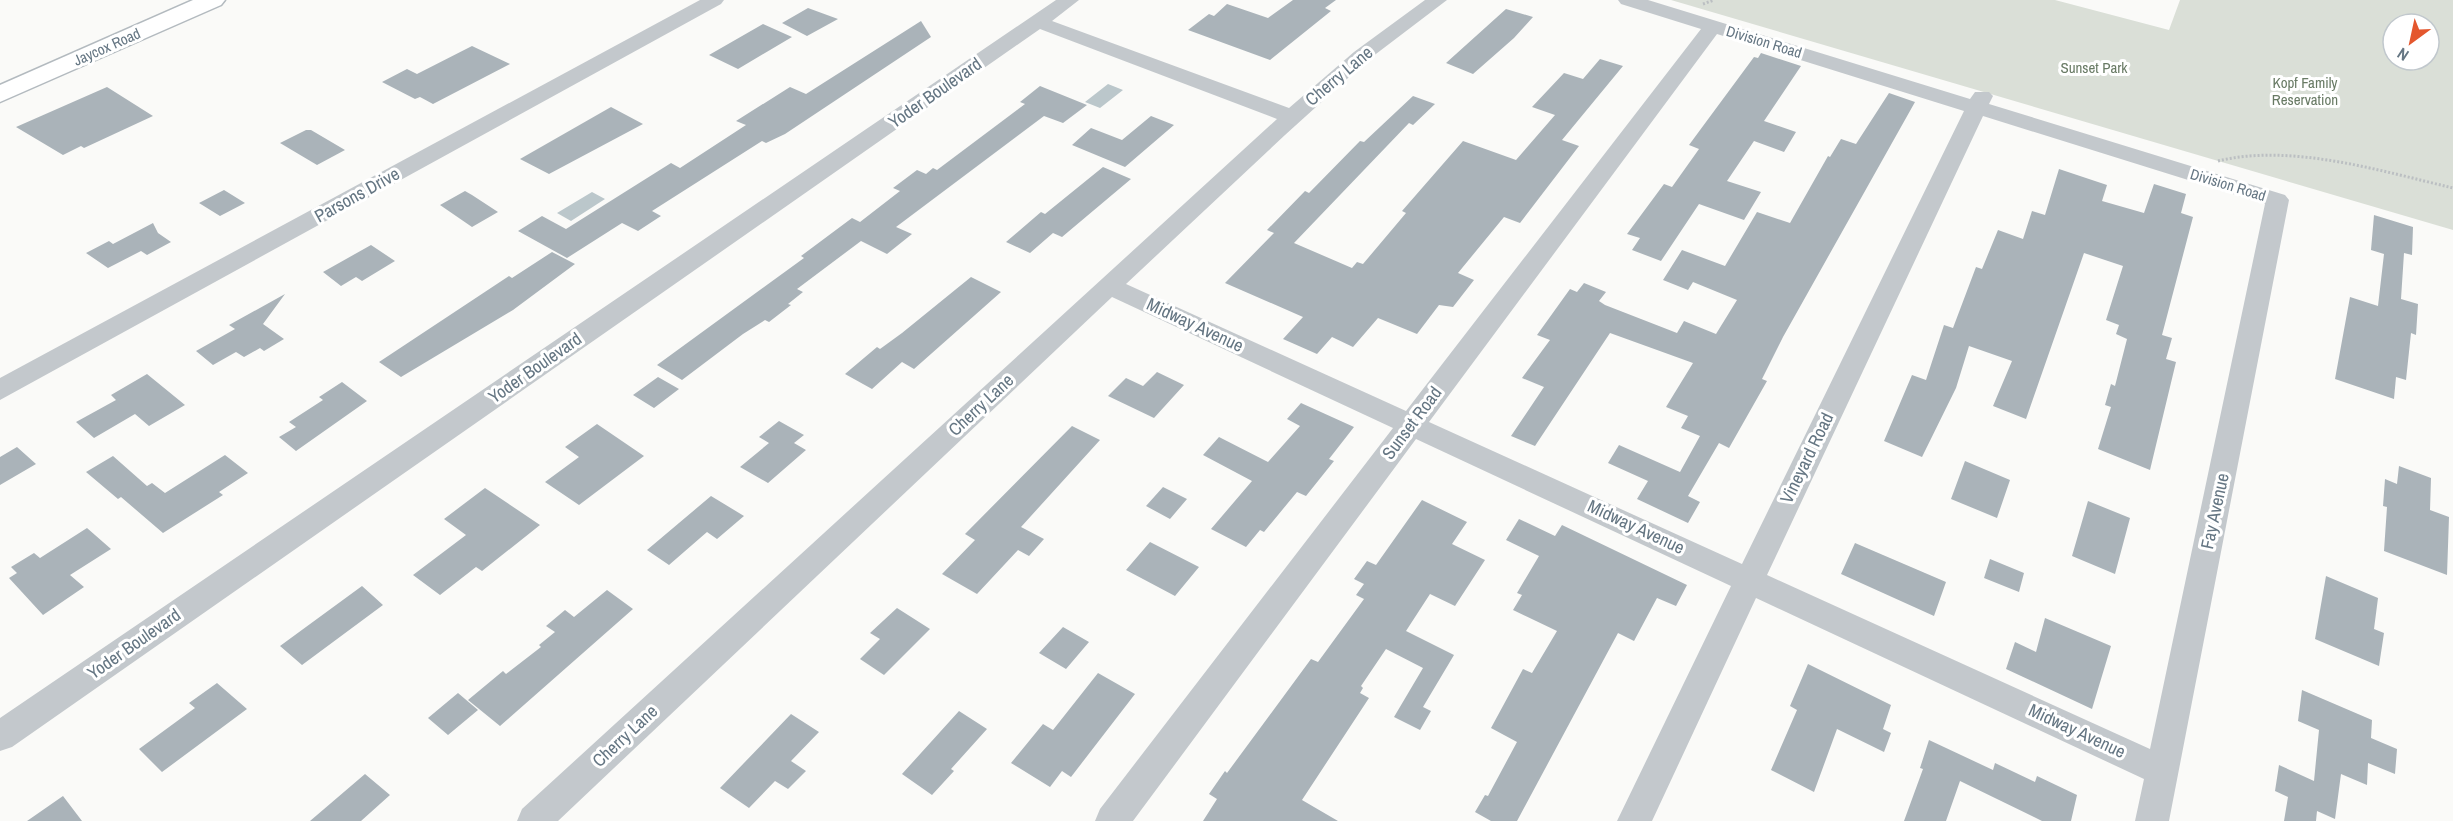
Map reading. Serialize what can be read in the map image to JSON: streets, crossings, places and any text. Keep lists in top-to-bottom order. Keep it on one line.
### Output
{"streets":{"street":["Division Road","Jaycox Road","Cherry Lane","Yoder Boulevard","Parsons Drive","Midway Avenue","Sunset Road","Vineyard Road","Fay Avenue"]},"crossings":[["Division Road","Sunset Road"],["Division Road","Vineyard Road"],["Division Road","Fay Avenue"],["Cherry Lane","Midway Avenue"],["Midway Avenue","Sunset Road"],["Midway Avenue","Vineyard Road"],["Midway Avenue","Fay Avenue"]],"parks":["Sunset Park","Kopf Family Reservation"],"north":"bottom left"}
